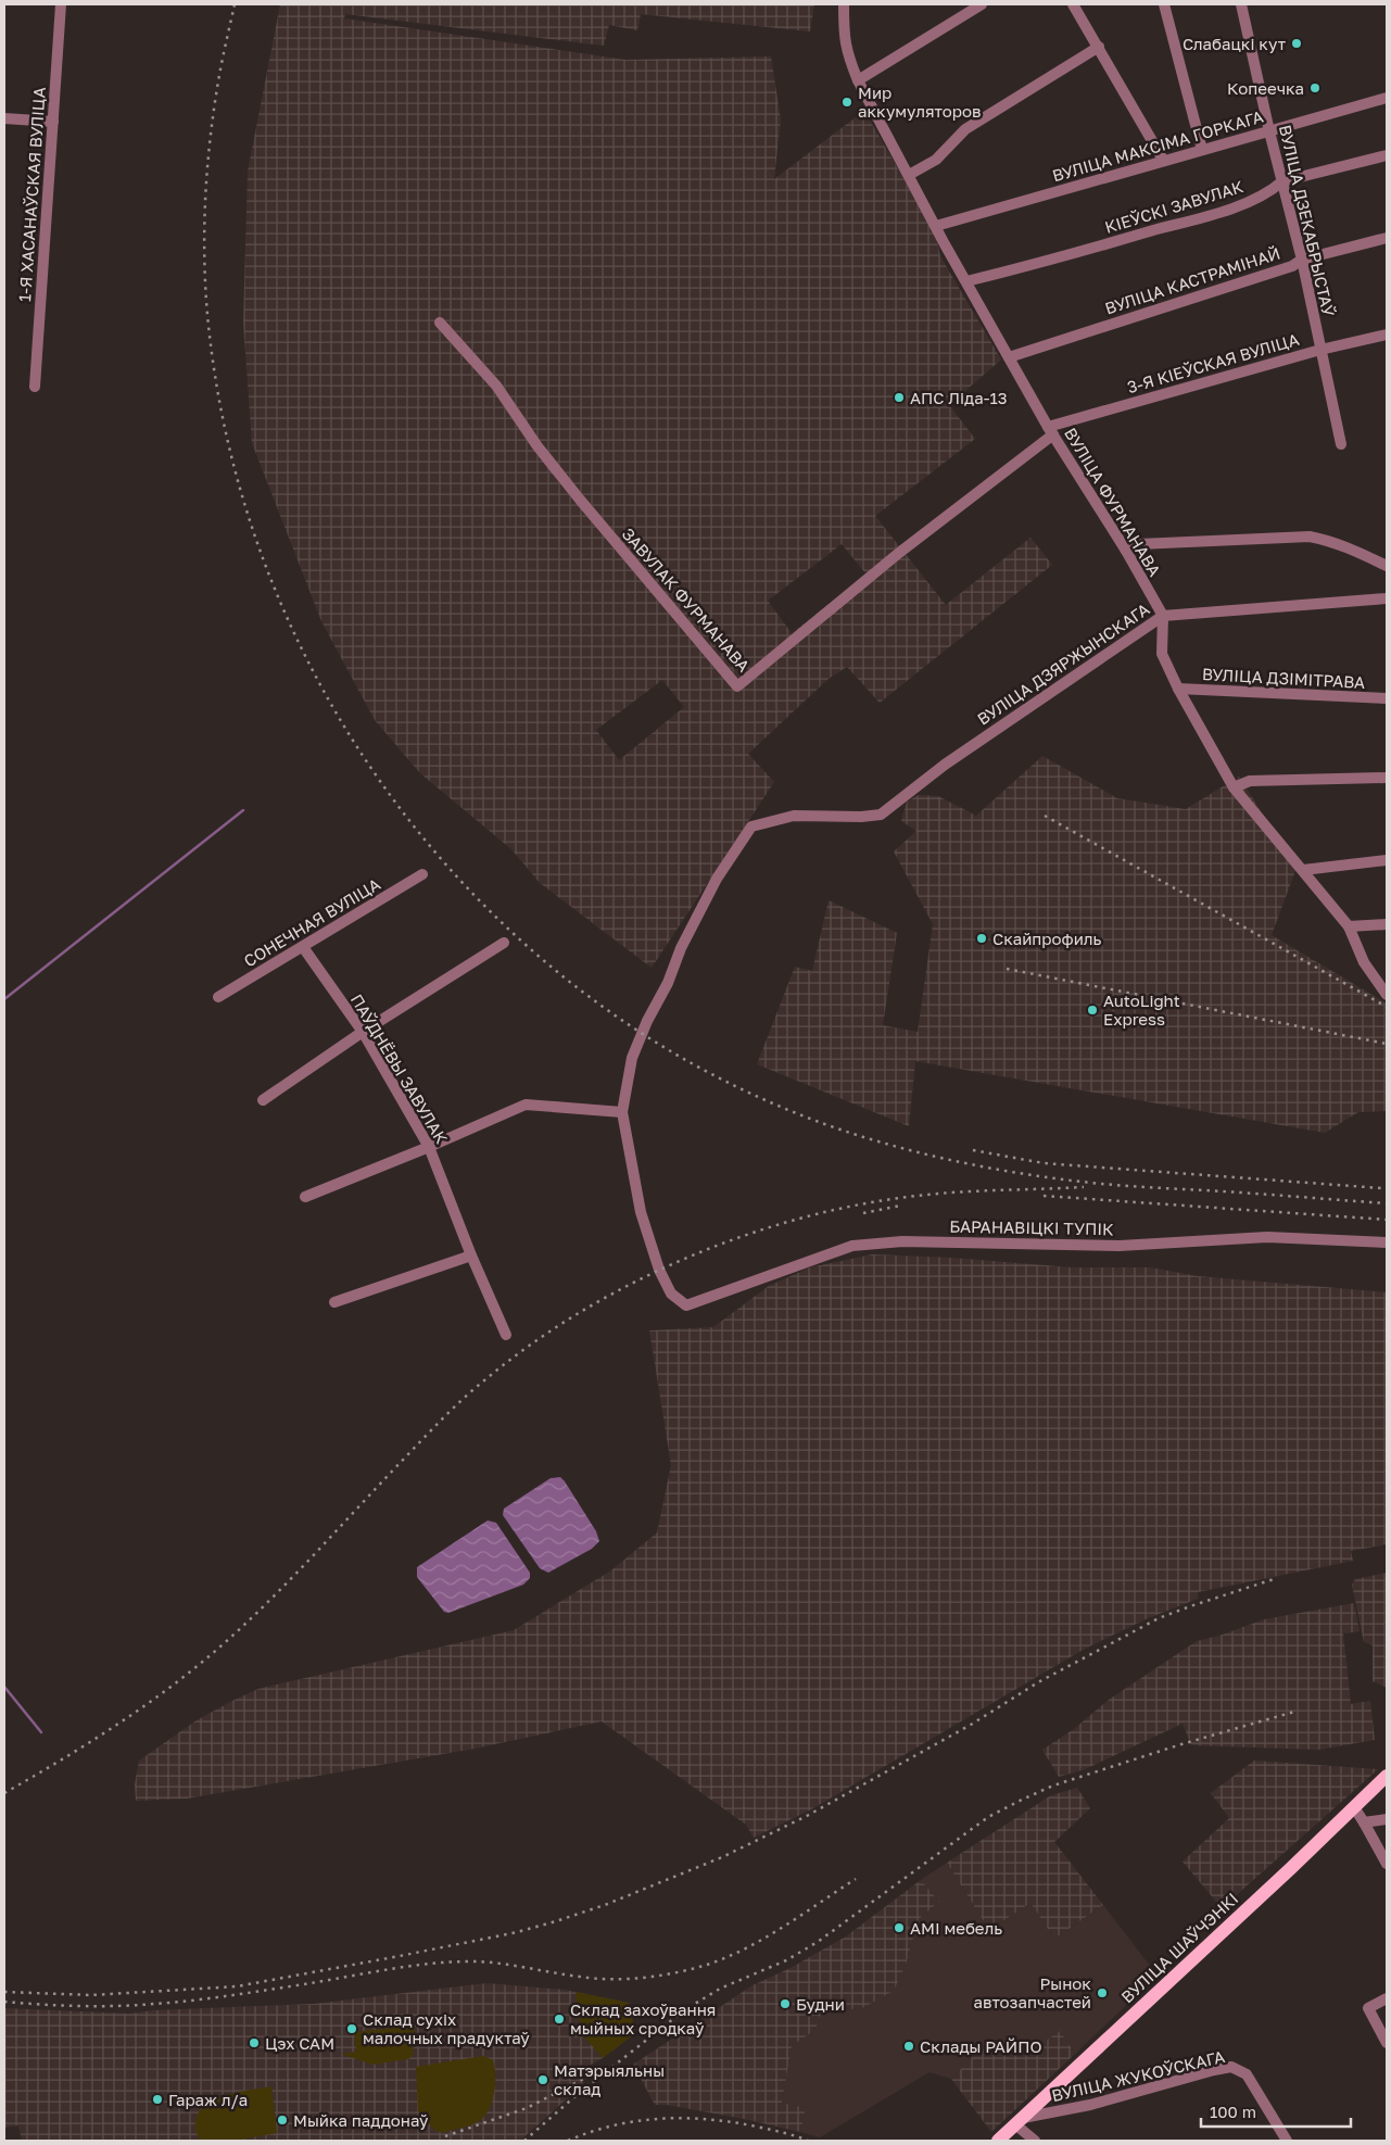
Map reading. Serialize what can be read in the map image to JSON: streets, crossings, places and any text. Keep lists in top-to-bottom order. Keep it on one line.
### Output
{"streets":{"main road":["ВУЛІЦА ШАЎЧЭНКІ"],"street":["ВУЛІЦА МАКСІМА ГОРКАГА","1-Я ХАСАНАЎСКАЯ ВУЛІЦА","КІЕЎСКІ ЗАВУЛАК","ВУЛІЦА ДЗЕКАБРЫСТАЎ","ВУЛІЦА КАСТРАМІНАЙ","3-Я КІЕЎСКАЯ ВУЛІЦА","ВУЛІЦА ФУРМАНАВА","ЗАВУЛАК ФУРМАНАВА","ВУЛІЦА ДЗЯРЖЫНСКАГА","ВУЛІЦА ДЗІМІТРАВА","СОНЕЧНАЯ ВУЛІЦА","ПАЎДНЁВЫ ЗАВУЛАК","БАРАНАВІЦКІ ТУПІК","ВУЛІЦА ЖУКОЎСКАГА"]},"crossings":[["ВУЛІЦА МАКСІМА ГОРКАГА","ВУЛІЦА ДЗЕКАБРЫСТАЎ"],["ВУЛІЦА МАКСІМА ГОРКАГА","ВУЛІЦА ФУРМАНАВА"],["КІЕЎСКІ ЗАВУЛАК","ВУЛІЦА ДЗЕКАБРЫСТАЎ"],["КІЕЎСКІ ЗАВУЛАК","ВУЛІЦА ФУРМАНАВА"],["ВУЛІЦА ДЗЕКАБРЫСТАЎ","ВУЛІЦА КАСТРАМІНАЙ"],["ВУЛІЦА ДЗЕКАБРЫСТАЎ","3-Я КІЕЎСКАЯ ВУЛІЦА"],["ВУЛІЦА КАСТРАМІНАЙ","ВУЛІЦА ФУРМАНАВА"],["3-Я КІЕЎСКАЯ ВУЛІЦА","ВУЛІЦА ФУРМАНАВА"],["3-Я КІЕЎСКАЯ ВУЛІЦА","ЗАВУЛАК ФУРМАНАВА"],["ВУЛІЦА ФУРМАНАВА","ЗАВУЛАК ФУРМАНАВА"],["ВУЛІЦА ФУРМАНАВА","ВУЛІЦА ДЗЯРЖЫНСКАГА"],["ВУЛІЦА ДЗЯРЖЫНСКАГА","БАРАНАВІЦКІ ТУПІК"],["СОНЕЧНАЯ ВУЛІЦА","ПАЎДНЁВЫ ЗАВУЛАК"],["ВУЛІЦА ШАЎЧЭНКІ","ВУЛІЦА ЖУКОЎСКАГА"]],"places":["Слабацкі кут","Копеечка","Мир аккумуляторов","АПС Ліда-13","Скайпрофиль","AutoLight Express","AMI мебель","Рынок автозапчастей","Будни","Склад захоўвання мыйных сродкаў","Склад сухіх малочных прадуктаў","Цэх САМ","Склады РАЙПО","Матэрыяльны склад","Гараж л/а","Мыйка паддонаў"],"scale_bar":"100 m"}
